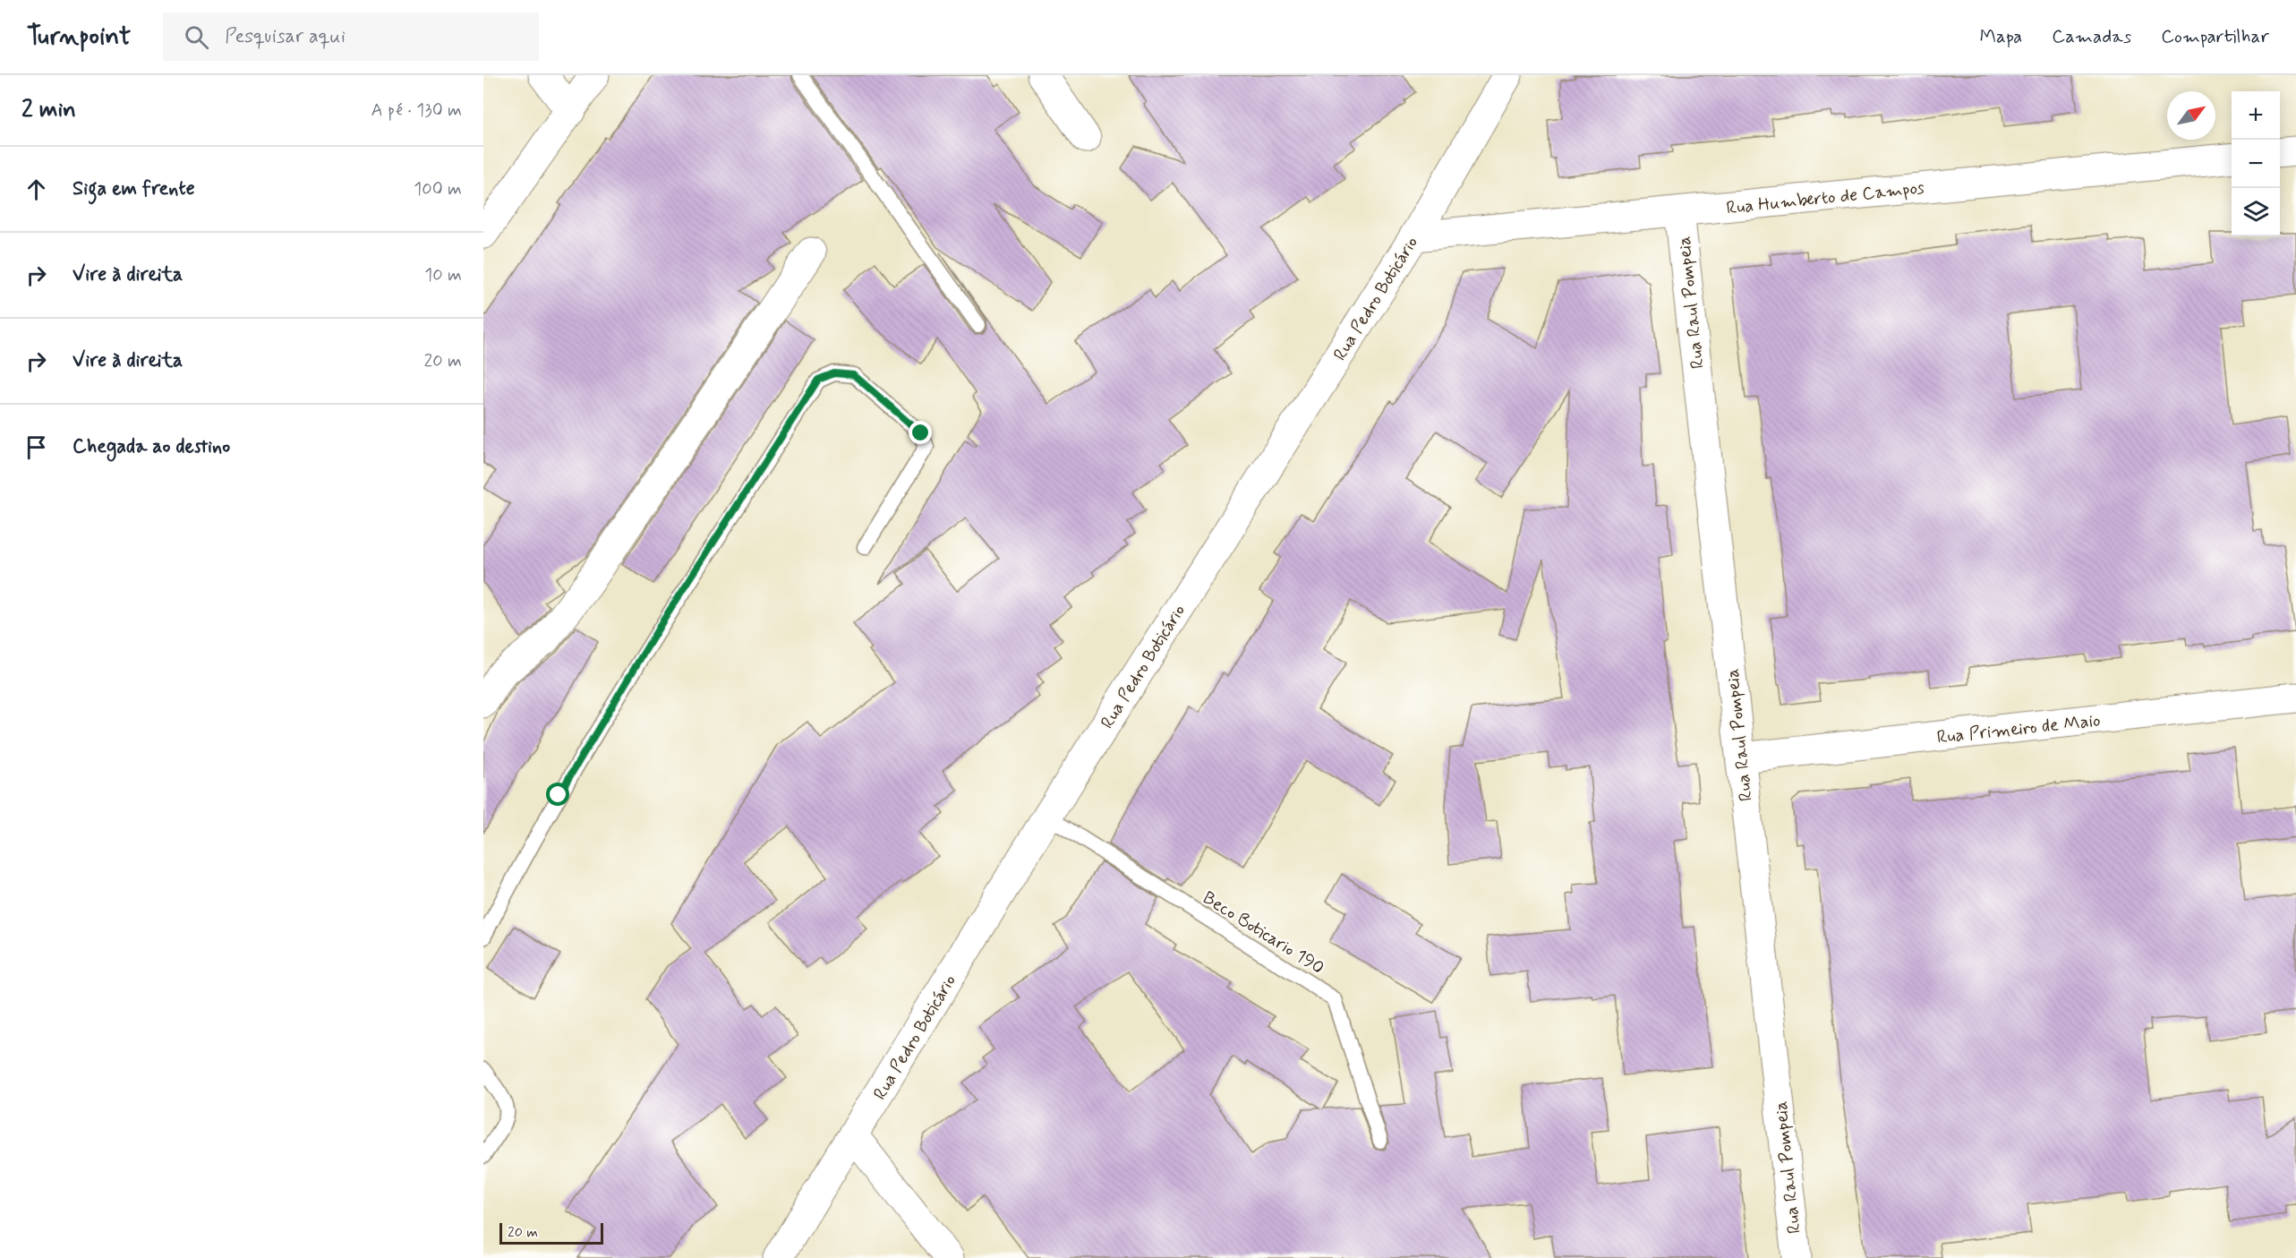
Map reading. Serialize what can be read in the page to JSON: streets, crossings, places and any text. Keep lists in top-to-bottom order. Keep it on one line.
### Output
{"streets":{"street":["Rua Humberto de Campos","Rua Pedro Boticário","Rua Raul Pompeia","Rua Primeiro de Maio"],"lane":["Beco Boticario 190"]},"crossings":[["Rua Humberto de Campos","Rua Pedro Boticário"],["Rua Humberto de Campos","Rua Raul Pompeia"],["Rua Pedro Boticário","Beco Boticario 190"],["Rua Raul Pompeia","Rua Primeiro de Maio"]],"scale_bar":"20 m","north":"top right","page":{"header":"Turnpoint","search":"Pesquisar aqui","nav":["Mapa","Camadas","Compartilhar"],"heading":["2 min","A pé · 130 m"],"map_buttons":["+","−"],"list":[["Siga em frente","100 m"],["Vire à direita","10 m"],["Vire à direita","20 m"],"Chegada ao destino"],"scale":"20 m"}}
